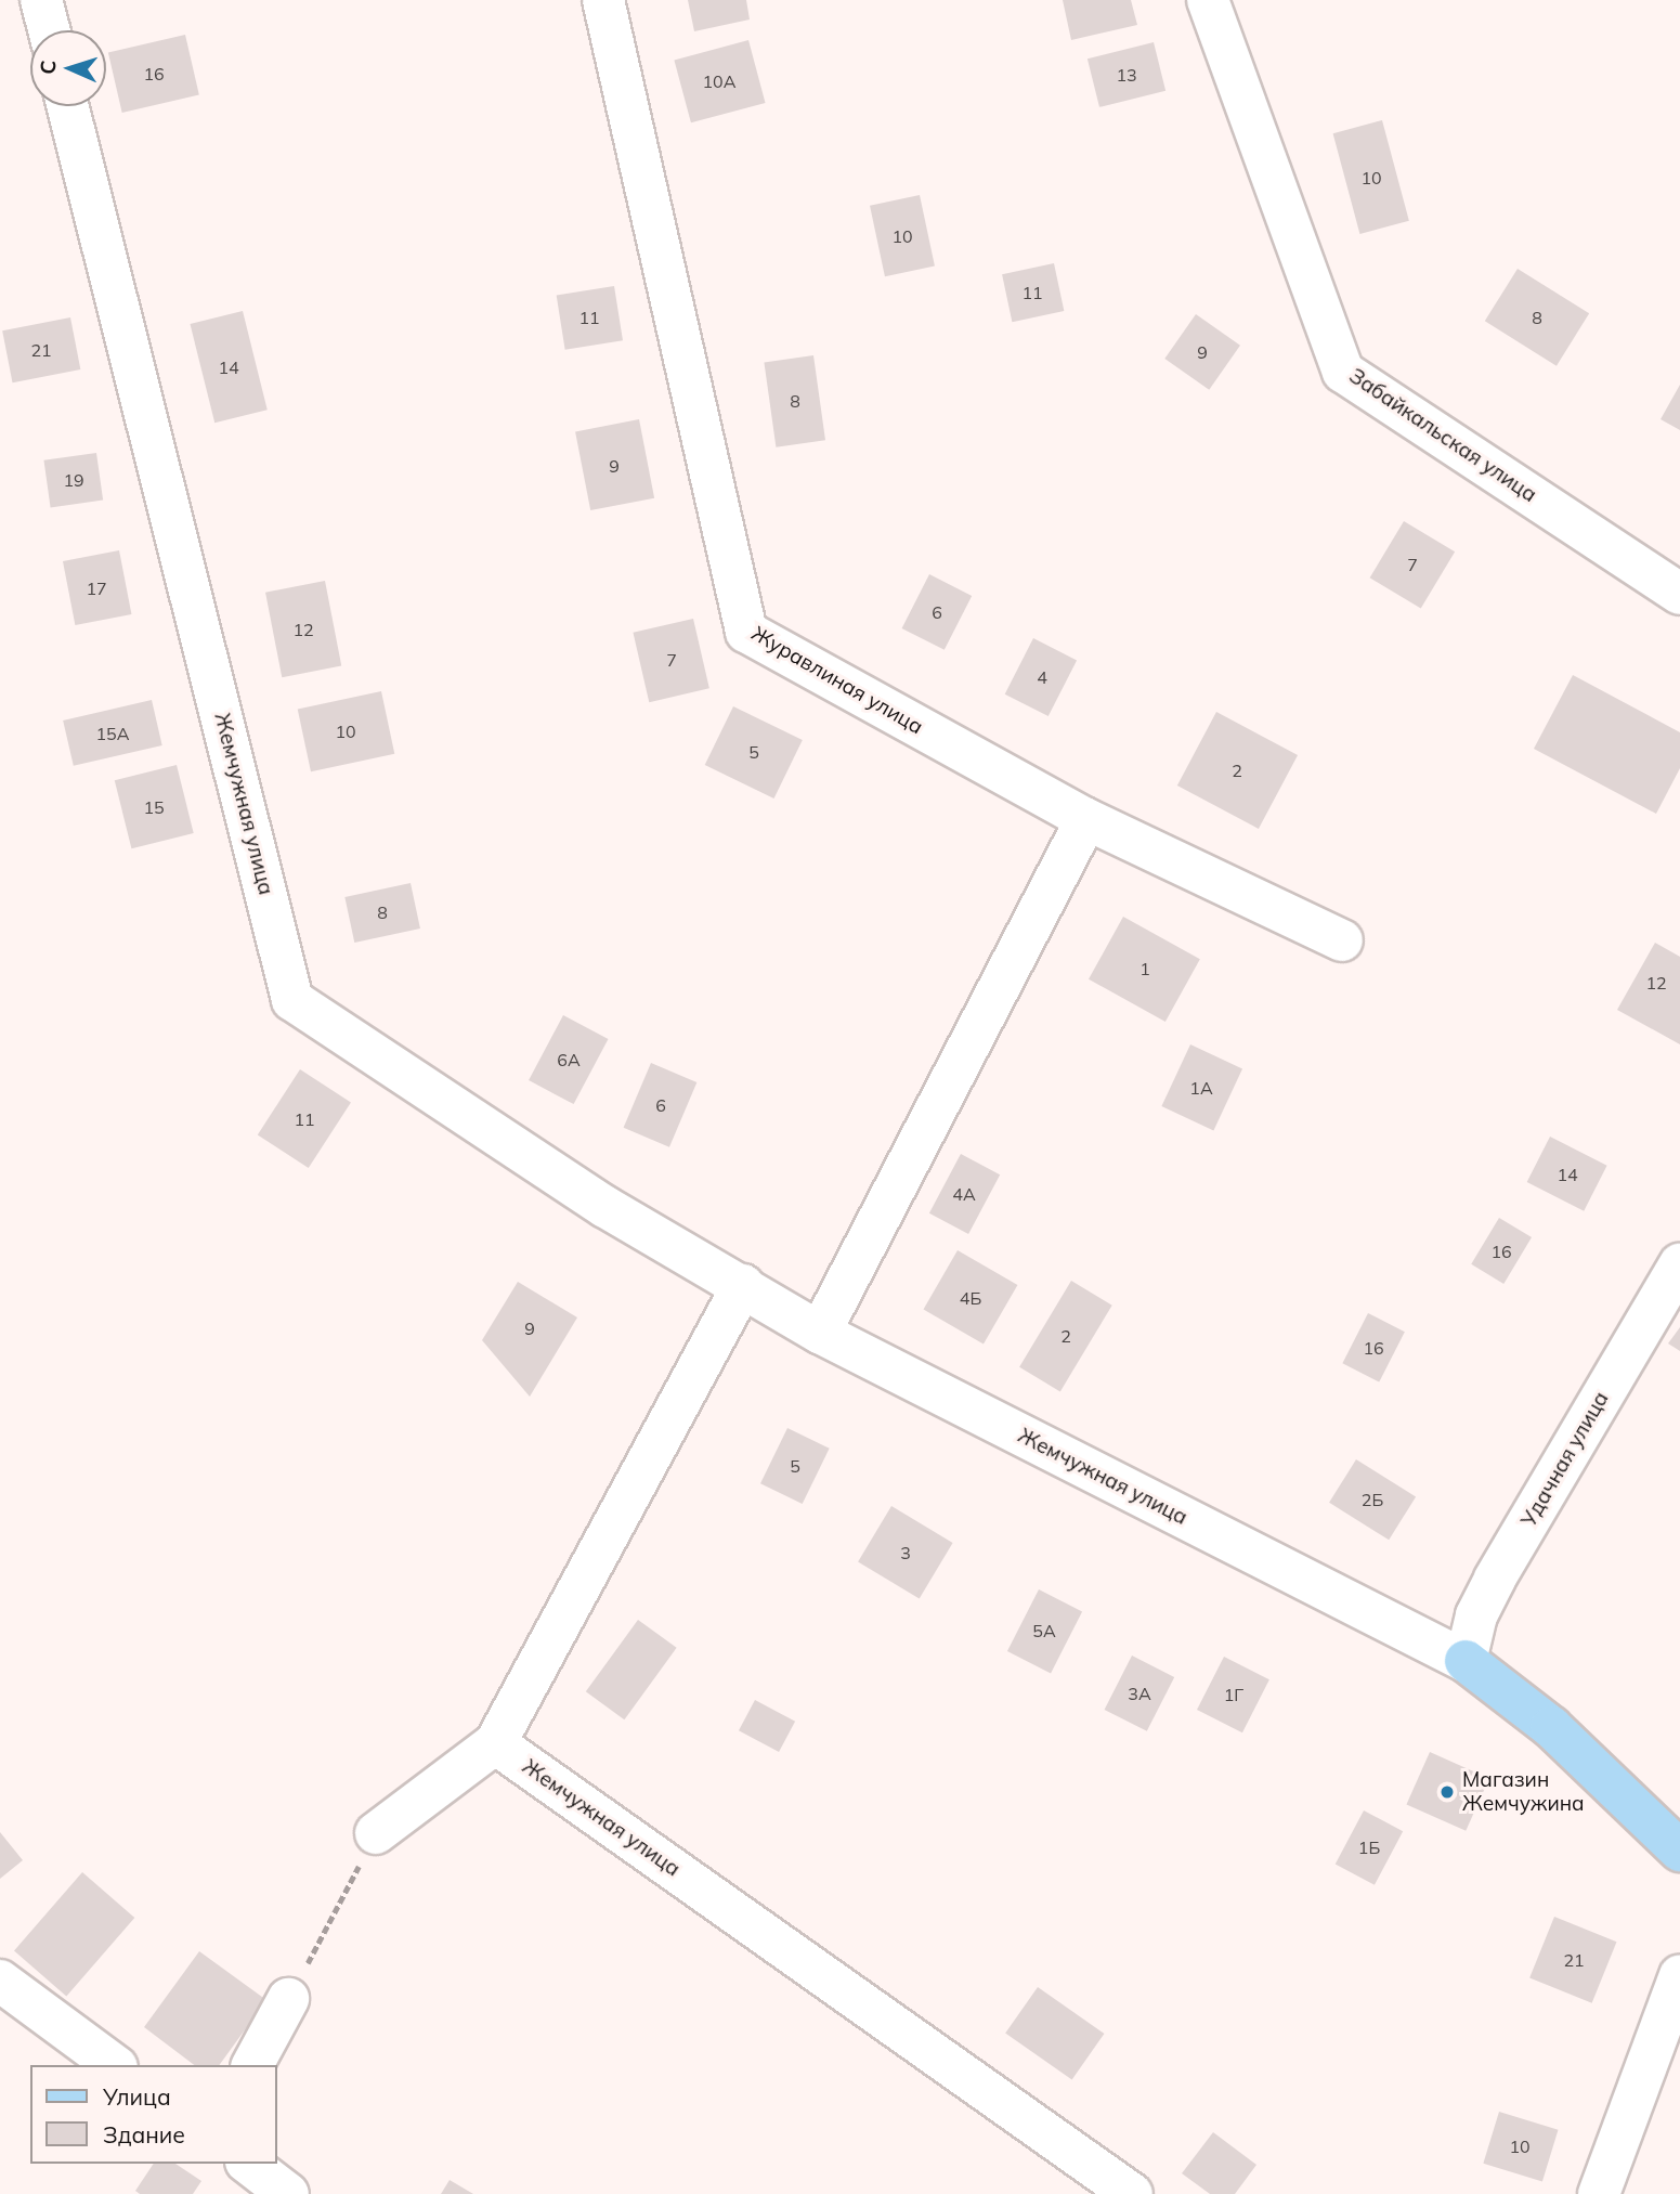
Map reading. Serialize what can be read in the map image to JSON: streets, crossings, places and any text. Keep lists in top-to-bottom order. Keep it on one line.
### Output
{"streets":{"street":["Забайкальская улица","Журавлиная улица","Жемчужная улица","Удачная улица"]},"crossings":[["Жемчужная улица","Удачная улица"]],"places":["Магазин Жемчужина"],"house_numbers":["16","13","10А","10","10","11","11","8","21","9","14","8","9","19","7","17","6","12","7","4","10","15А","5","2","15","8","1","12","6А","1А","6","11","14","4А","16","4Б","9","2","16","5","2Б","3","5А","3А","1Г","1Б","21","10"],"legend":["Улица","Здание"],"north":"left"}
